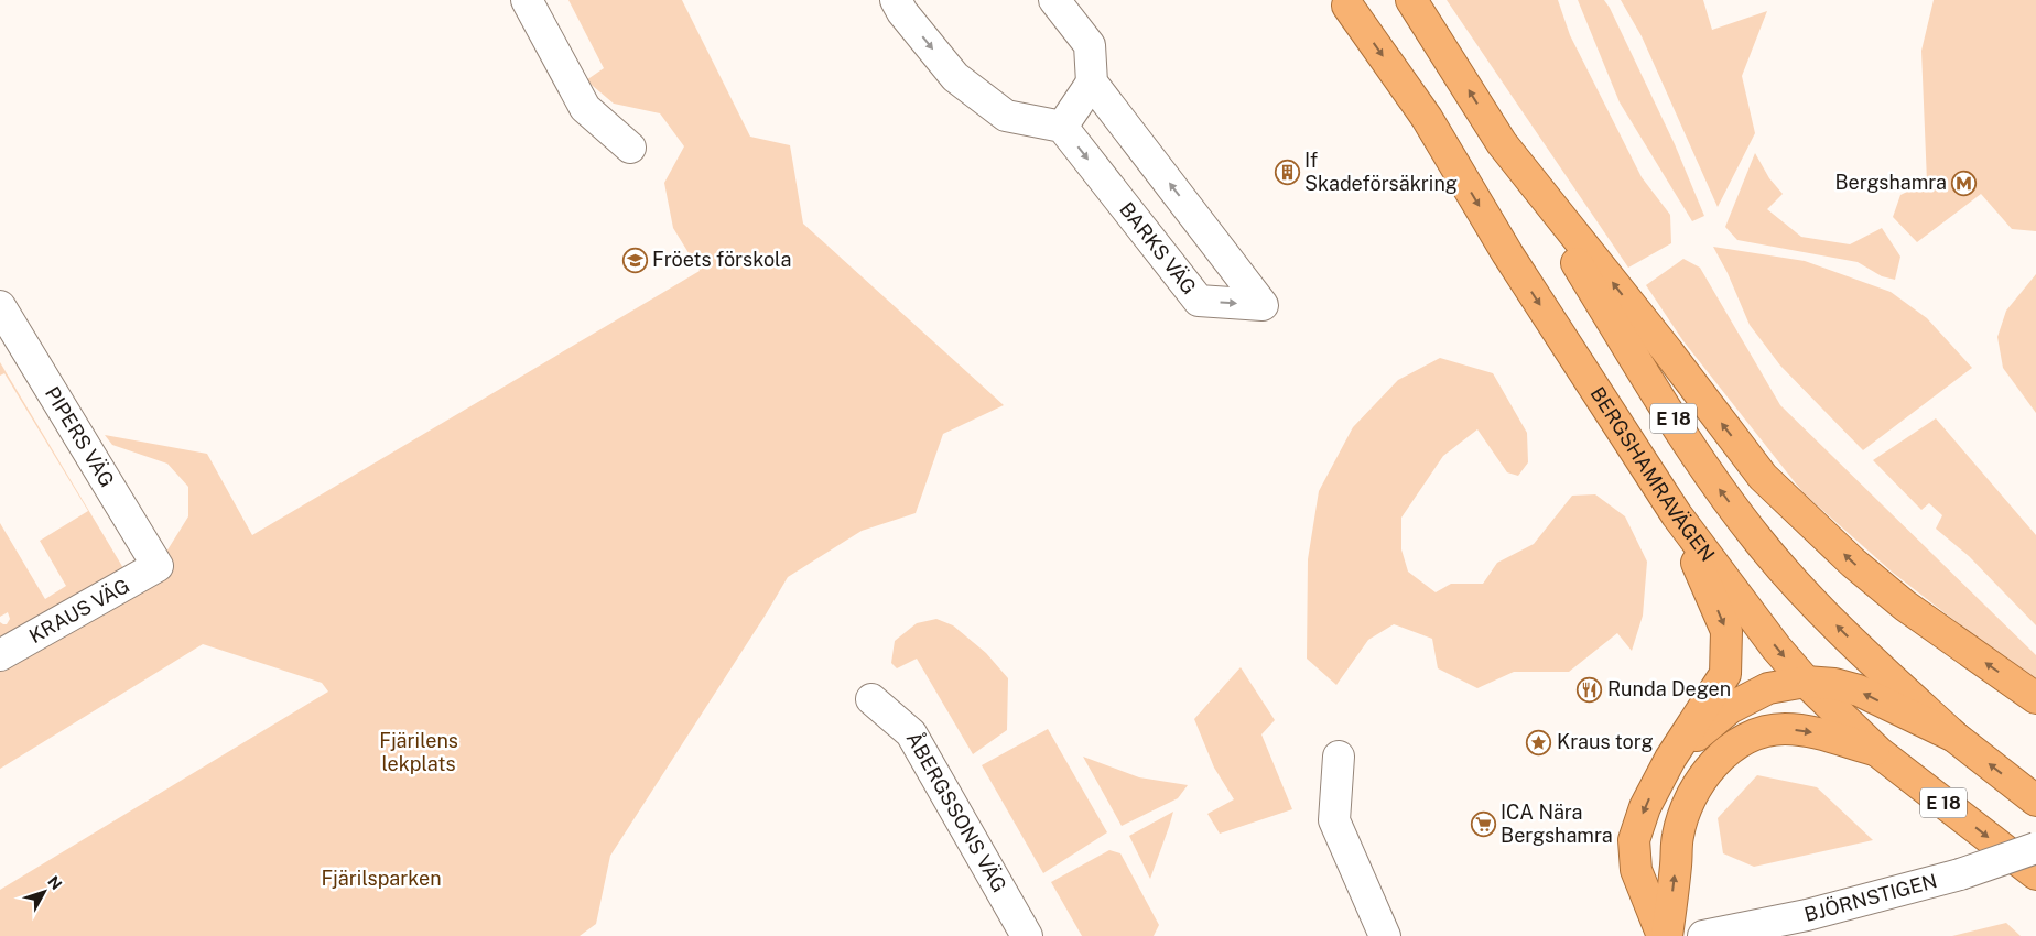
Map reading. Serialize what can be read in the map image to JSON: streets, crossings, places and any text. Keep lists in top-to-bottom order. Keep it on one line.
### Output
{"streets":{"highway":["E 18","BERGSHAMRAVÄGEN"],"street":["BARKS VÄG","PIPERS VÄG","KRAUS VÄG","ÅBERGSSONS VÄG","BJÖRNSTIGEN"]},"crossings":[["PIPERS VÄG","KRAUS VÄG"]],"parks":["Fjärilens lekplats","Fjärilsparken"],"places":{"building":["If Skadeförsäkring"],"metro station":["Bergshamra"],"school or university":["Fröets förskola"],"restaurant":["Runda Degen"],"place":["Kraus torg"],"supermarket":["ICA Nära Bergshamra"]},"north":"top right"}
